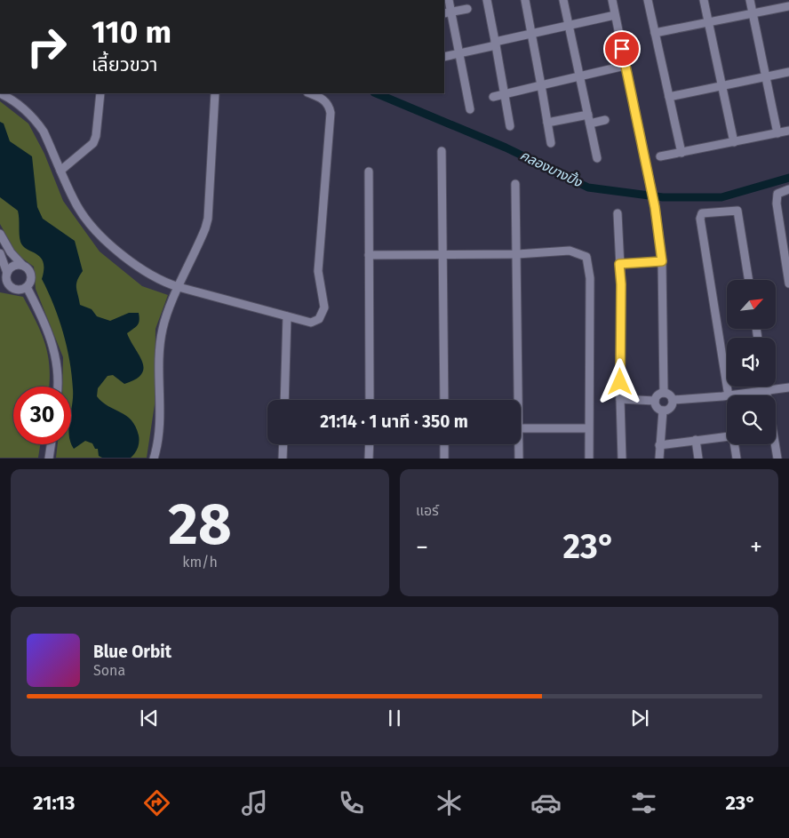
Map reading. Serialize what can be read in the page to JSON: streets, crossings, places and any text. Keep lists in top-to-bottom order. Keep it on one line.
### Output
{"water":["คลองบางปิ้ง"],"north":"top right","page":{"turn":["110 m","เลี้ยวขวา"],"limit":"30","trip":"21:14 · 1 นาที · 350 m","tile":[["28","km/h"],"แอร์"],"heat":["−","23°","+"],"song":["Blue Orbit","Sona"],"tabs":["21:13","23°"]}}
